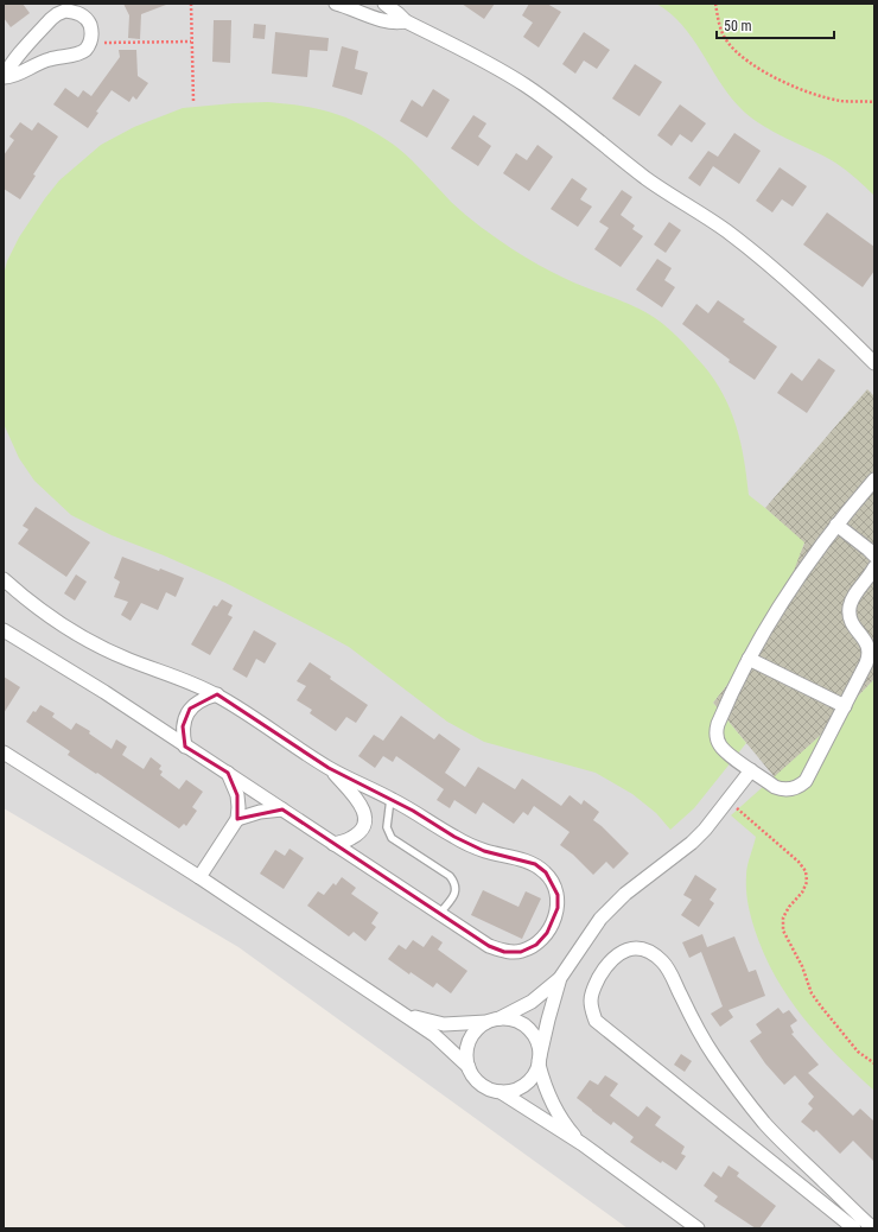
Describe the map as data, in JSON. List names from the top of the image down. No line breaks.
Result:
{"scale_bar":"50 m"}
